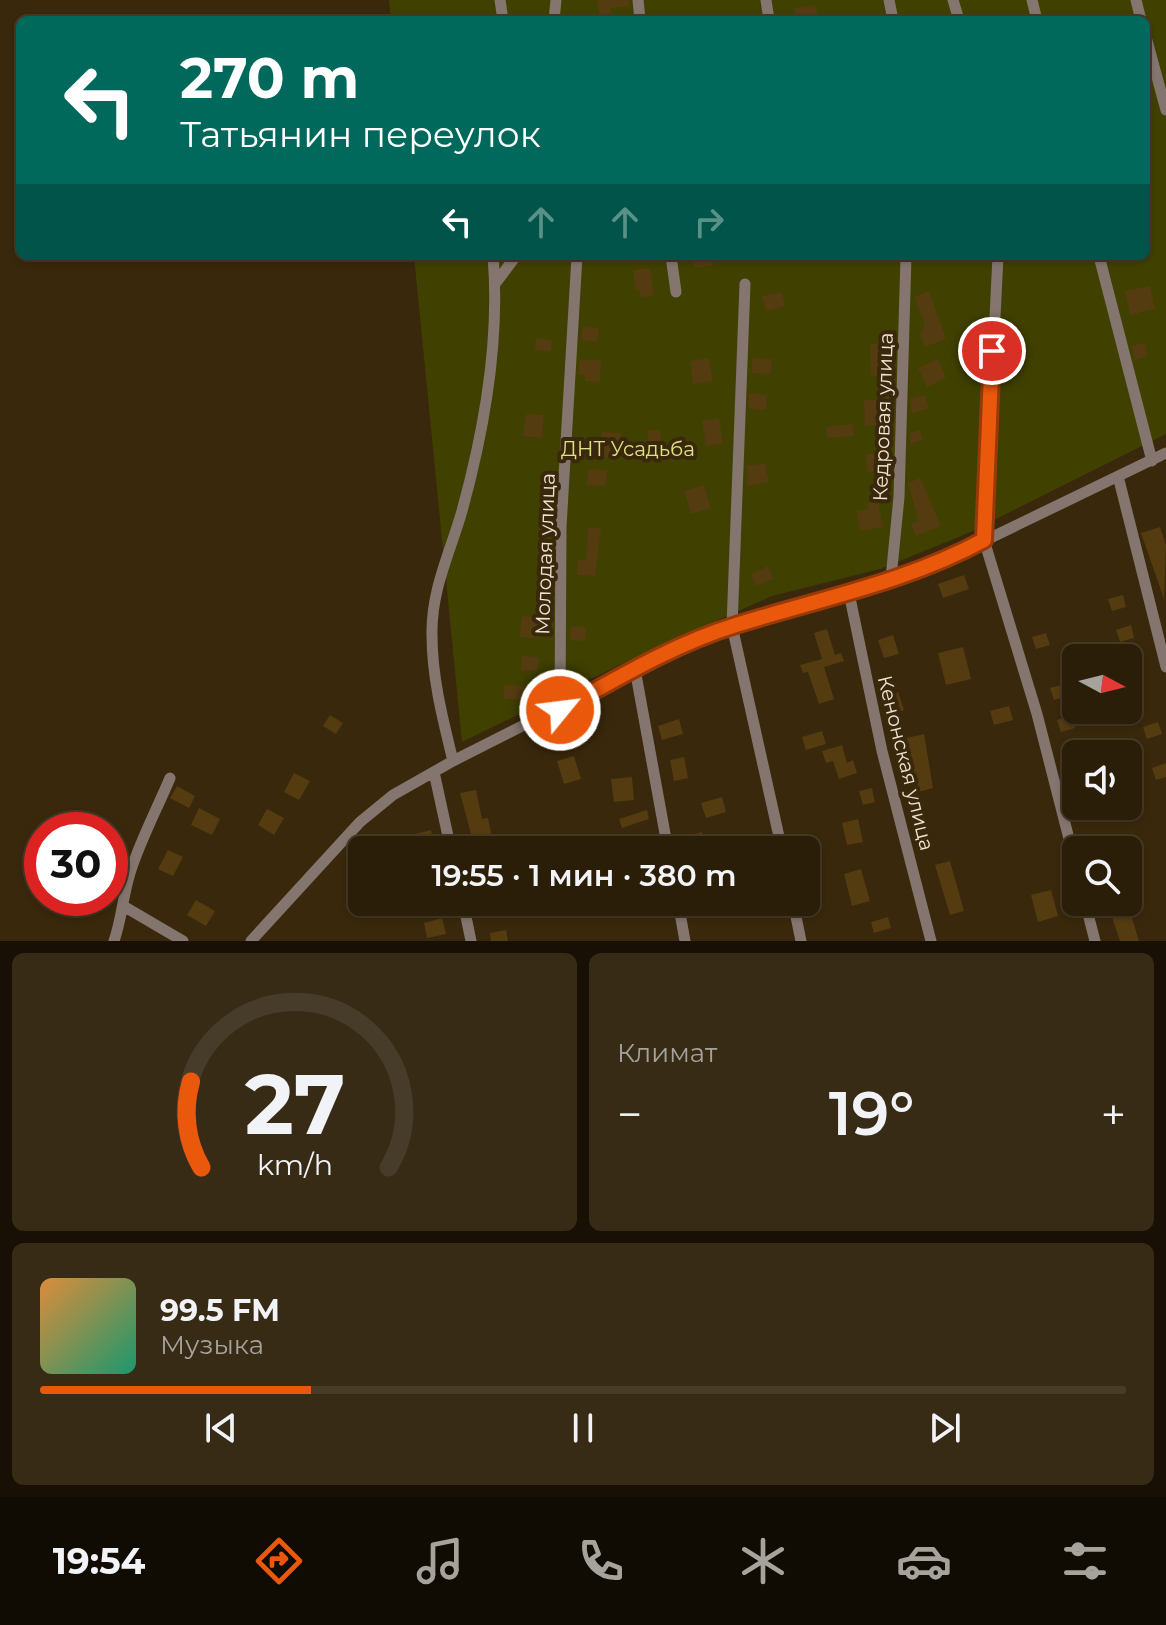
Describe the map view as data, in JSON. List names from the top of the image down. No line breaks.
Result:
{"streets":{"street":["Кедровая улица","Молодая улица","Кенонская улица"]},"parks":["ДНТ Усадьба"],"north":"right","page":{"turn":["270 m","Татьянин переулок"],"limit":"30","trip":"19:55 · 1 мин · 380 m","tile":"Климат","heat":["−","19°","+"],"song":["99.5 FM","Музыка"],"tabs":"19:54","gauge":["27","km/h"]}}
